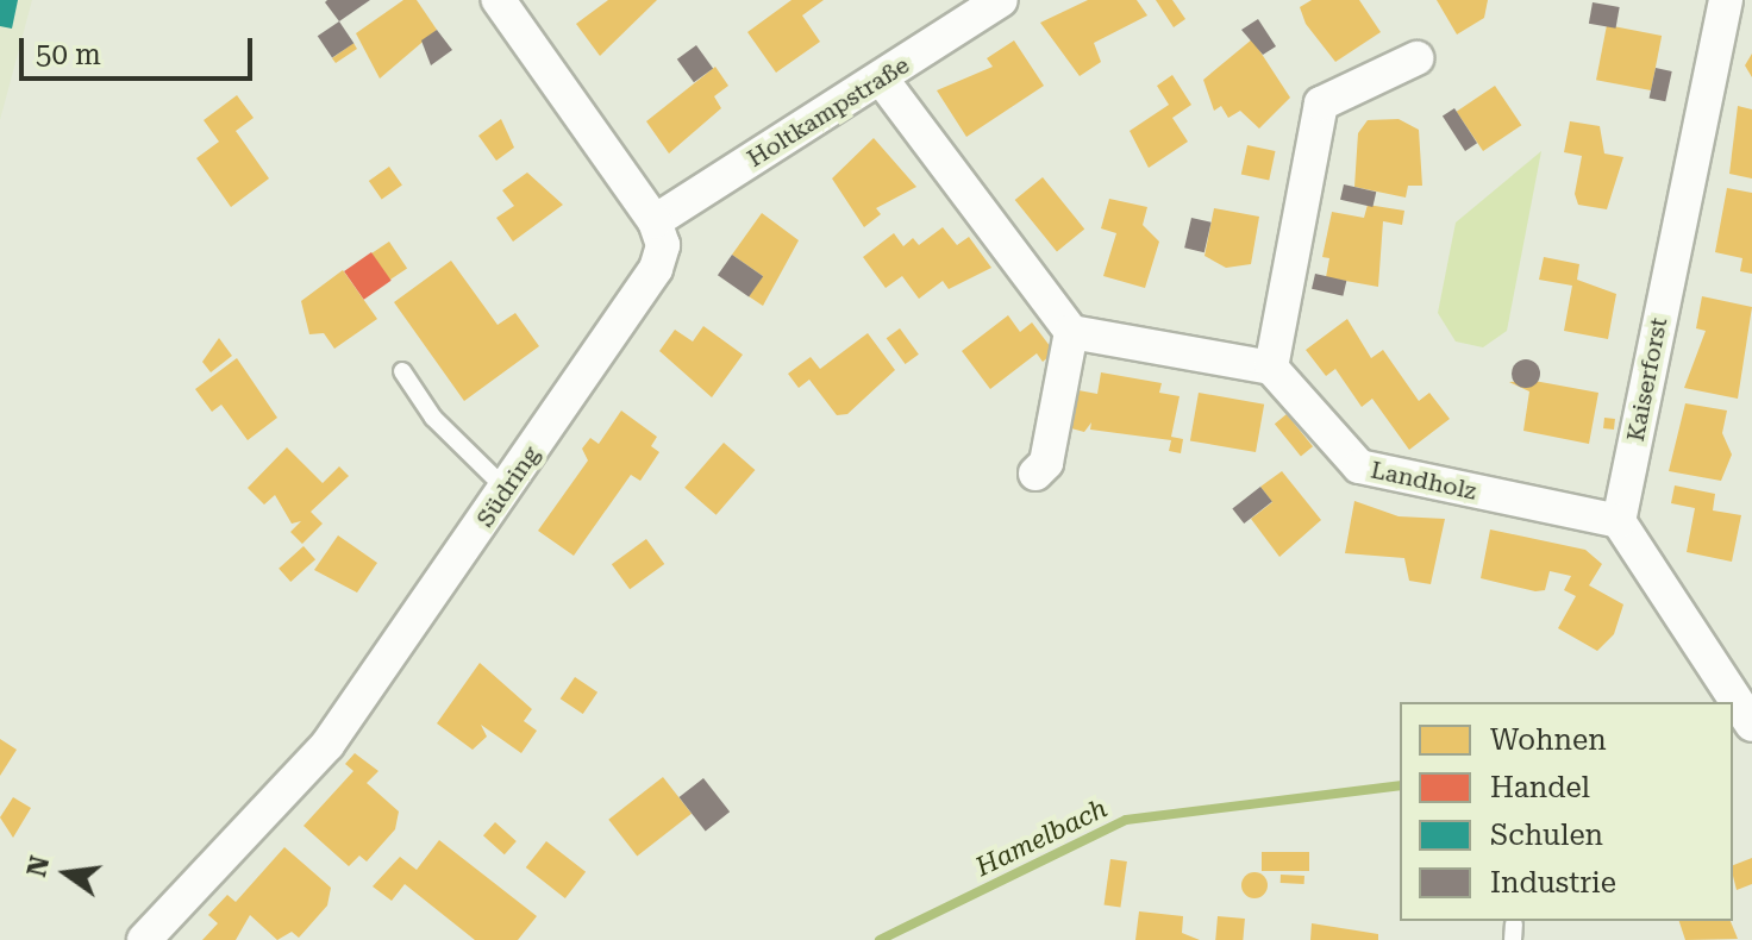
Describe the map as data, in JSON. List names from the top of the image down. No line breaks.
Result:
{"streets":{"street":["Holtkampstraße","Kaiserforst","Landholz","Südring"]},"crossings":[["Holtkampstraße","Südring"],["Kaiserforst","Landholz"]],"water":["Hamelbach"],"legend":["Wohnen","Handel","Schulen","Industrie"],"scale_bar":"50 m","north":"left"}
